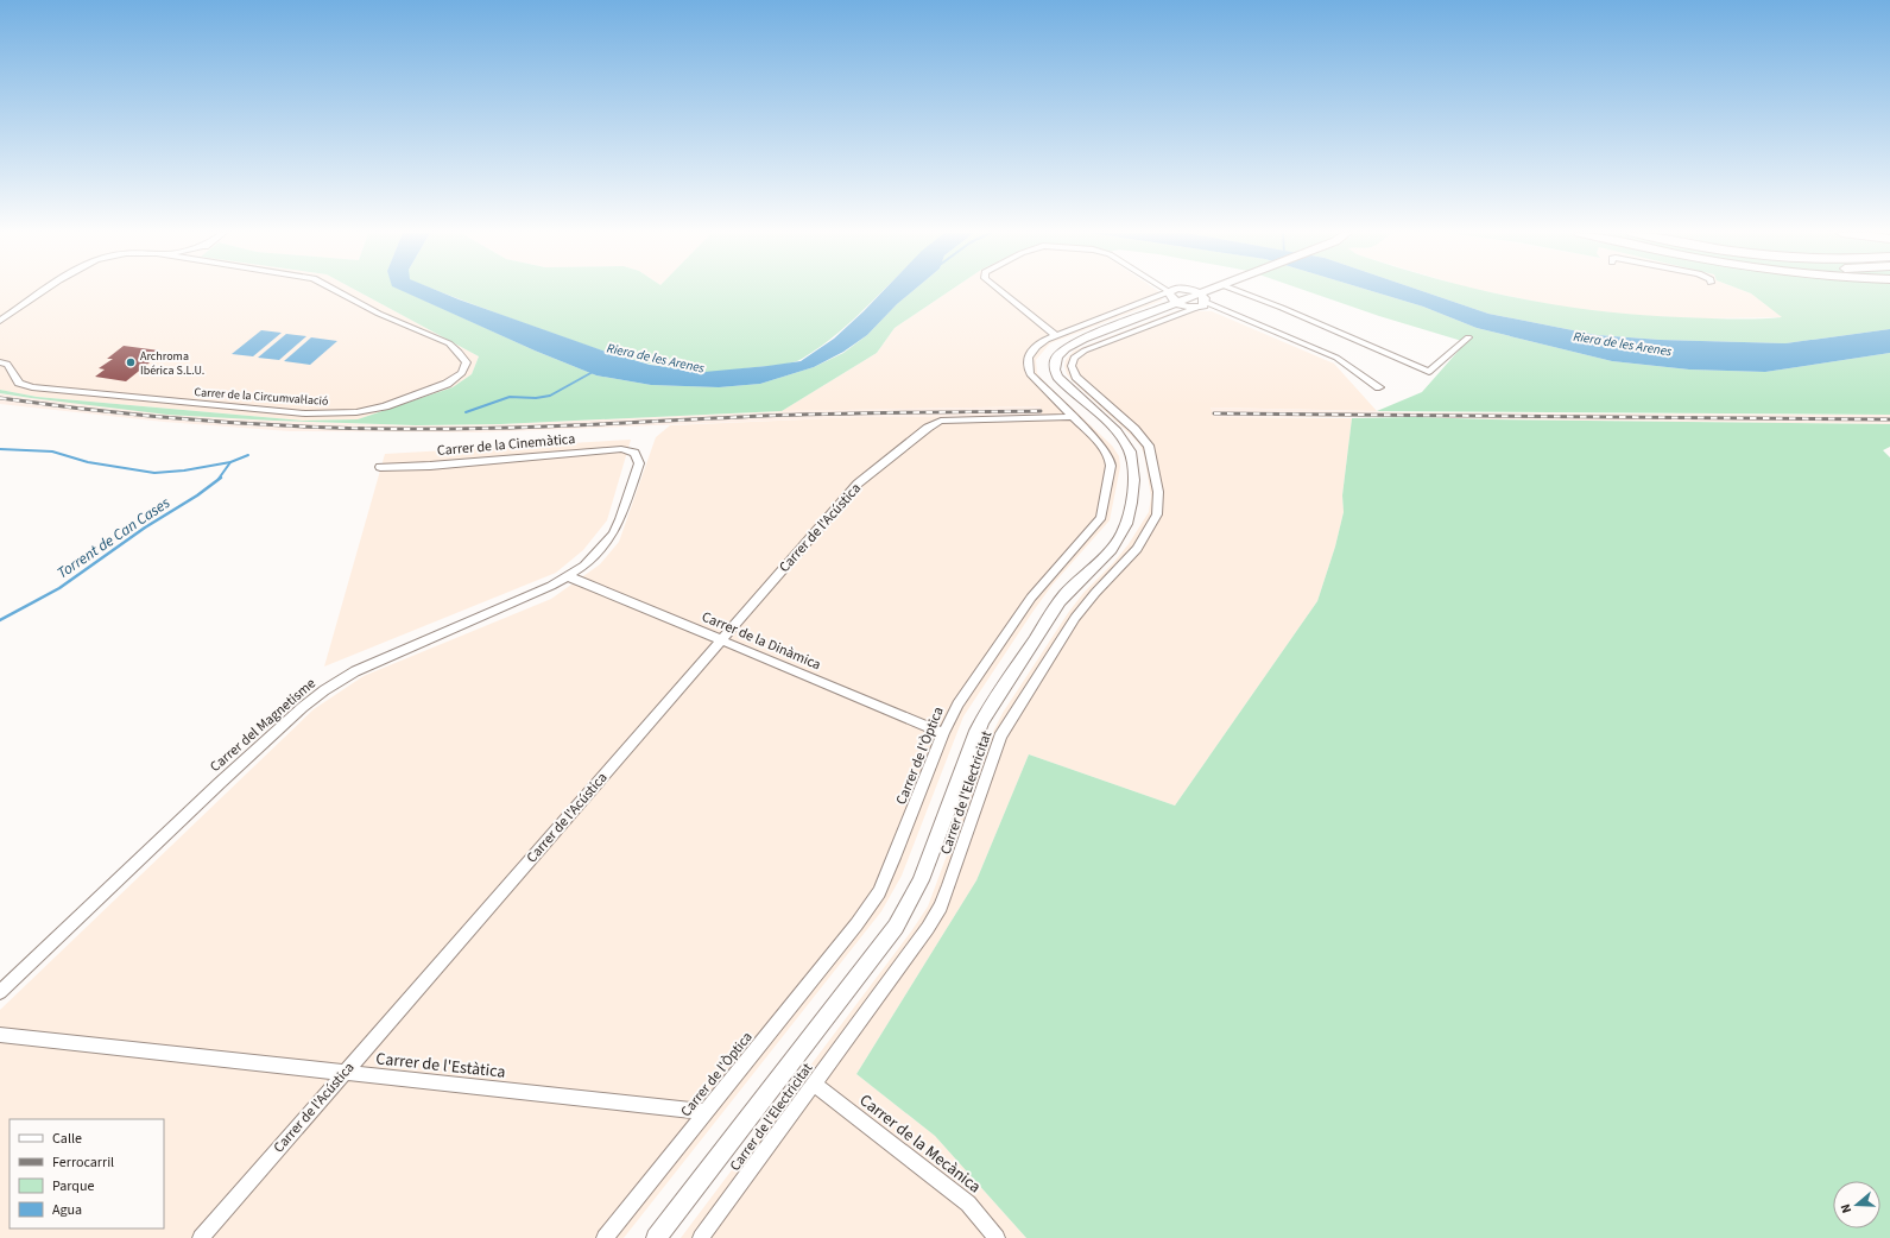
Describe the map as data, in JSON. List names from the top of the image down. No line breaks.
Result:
{"streets":{"street":["Carrer de la Circumval·lació","Carrer de la Cinemàtica","Carrer de l'Acústica","Carrer de la Dinàmica","Carrer del Magnetisme","Carrer de l'Òptica","Carrer de l'Electricitat","Carrer de l'Estàtica","Carrer de la Mecànica"]},"crossings":[["Carrer de la Cinemàtica","Carrer del Magnetisme"],["Carrer de l'Acústica","Carrer de la Dinàmica"],["Carrer de l'Acústica","Carrer de l'Òptica"],["Carrer de l'Acústica","Carrer de l'Estàtica"],["Carrer de la Dinàmica","Carrer del Magnetisme"],["Carrer de la Dinàmica","Carrer de l'Òptica"],["Carrer de l'Òptica","Carrer de l'Electricitat"],["Carrer de l'Òptica","Carrer de l'Estàtica"],["Carrer de l'Electricitat","Carrer de la Mecànica"]],"water":["Riera de les Arenes","Torrent de Can Cases"],"places":["Archroma Ibérica S.L.U."],"legend":["Calle","Ferrocarril","Parque","Agua"],"north":"left"}
